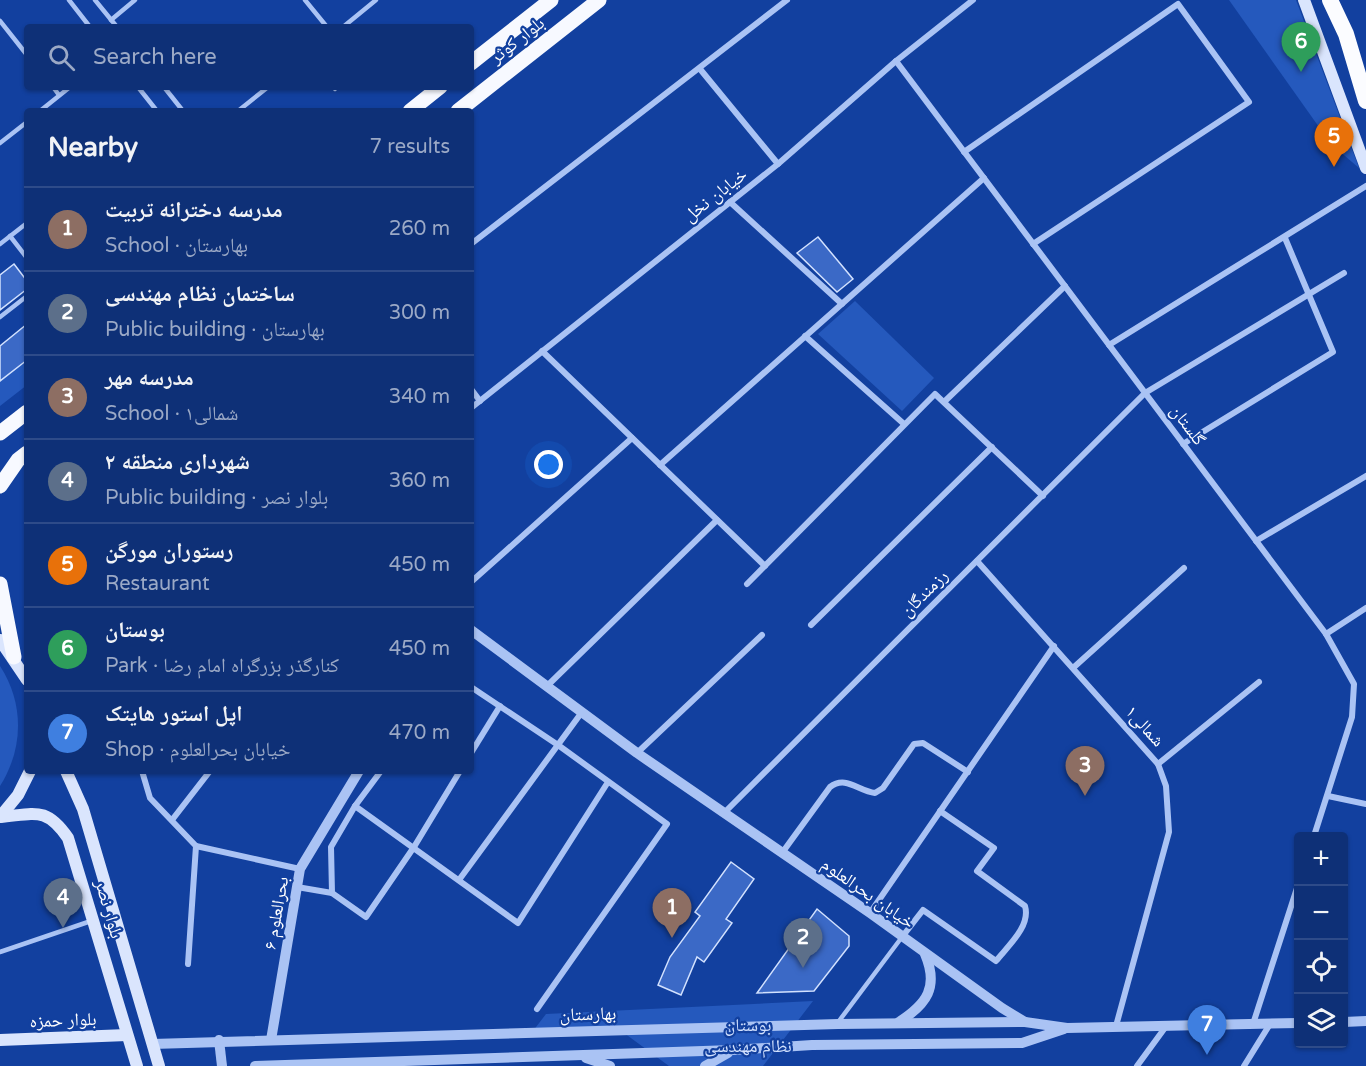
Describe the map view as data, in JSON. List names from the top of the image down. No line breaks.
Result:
{"streets":{"main road":["بلوار کوثر","بلوار نصر","بلوار حمزه"],"street":["خیابان نخل","گلستان","رزمندگان","شمالی۱","خیابان بحرالعلوم","بحرالعلوم ۶","بهارستان"]},"crossings":[["خیابان نخل","گلستان"],["گلستان","رزمندگان"],["رزمندگان","شمالی۱"],["رزمندگان","خیابان بحرالعلوم"],["شمالی۱","خیابان بحرالعلوم"],["خیابان بحرالعلوم","بهارستان"],["بلوار نصر","بهارستان"],["بلوار نصر","بلوار حمزه"],["بحرالعلوم ۶","بهارستان"]],"parks":["بوستان نظام مهندسی"],"page":{"pins":["6","5","3","4","1","2","7"],"search":"Search here","heading":["Nearby","7 results"],"list":[{"mark":"1","name":"مدرسه دخترانه تربیت","note":"School · بهارستان","value":"260 m"},{"mark":"2","name":"ساختمان نظام مهندسی","note":"Public building · بهارستان","value":"300 m"},{"mark":"3","name":"مدرسه مهر","note":"School · شمالی۱","value":"340 m"},{"mark":"4","name":"شهرداری منطقه ۲","note":"Public building · بلوار نصر","value":"360 m"},{"mark":"5","name":"رستوران مورگن","note":"Restaurant","value":"450 m"},{"mark":"6","name":"بوستان","note":"Park · کنارگذر بزرگراه امام رضا","value":"450 m"},{"mark":"7","name":"اپل استور هایتک","note":"Shop · خیابان بحرالعلوم","value":"470 m"}],"map_buttons":["+","−"]}}
